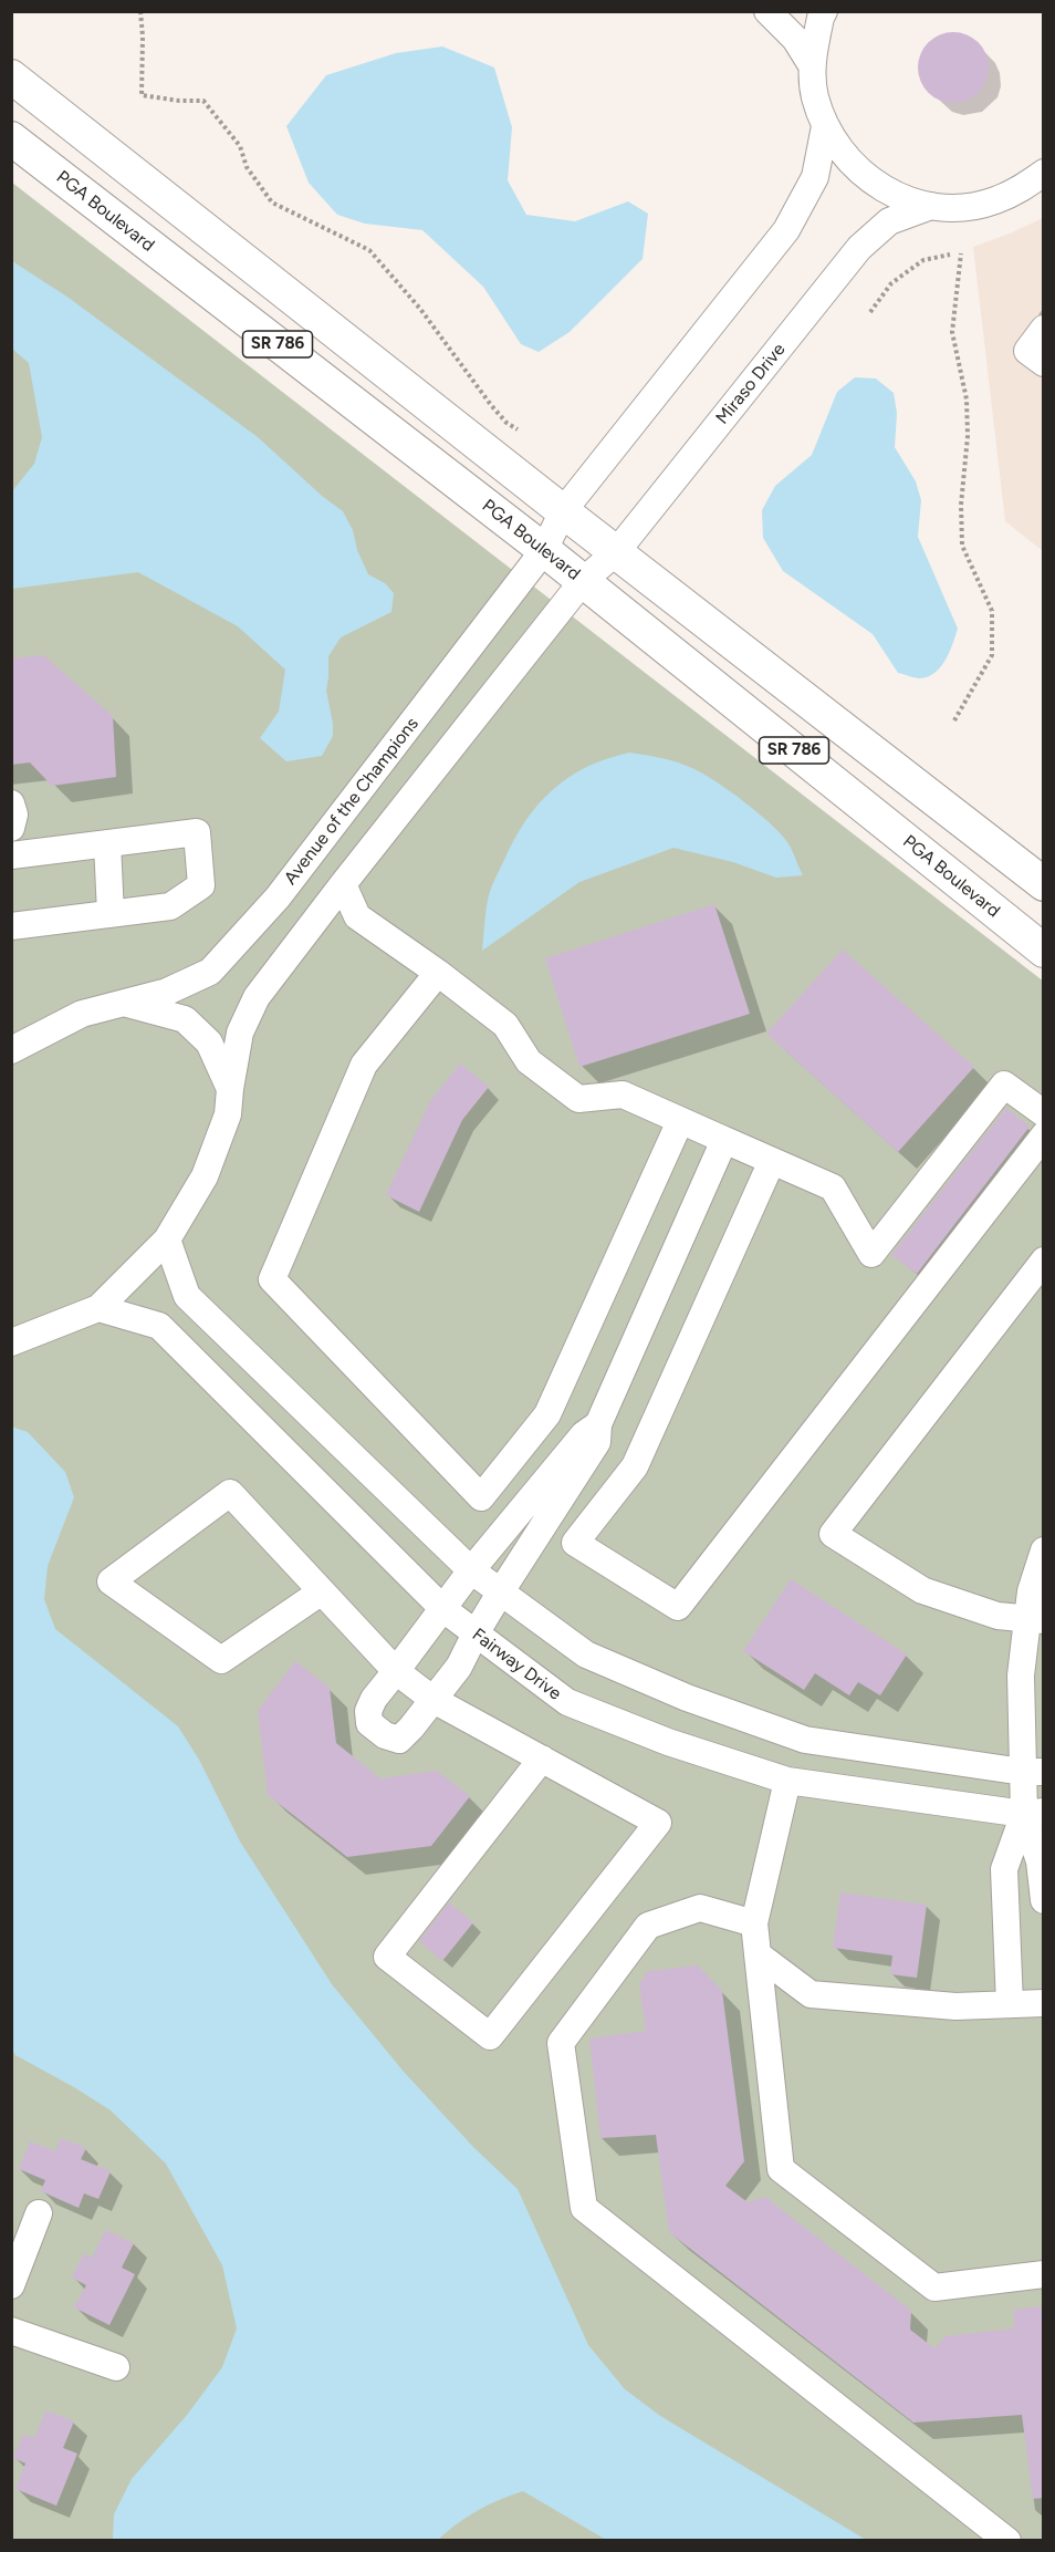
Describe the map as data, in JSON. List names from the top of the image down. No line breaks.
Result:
{"streets":{"main road":["PGA Boulevard","SR 786"],"street":["Miraso Drive","Avenue of the Champions","Fairway Drive"]},"crossings":[["PGA Boulevard","Miraso Drive"],["PGA Boulevard","Avenue of the Champions"],["SR 786","Miraso Drive"]]}
